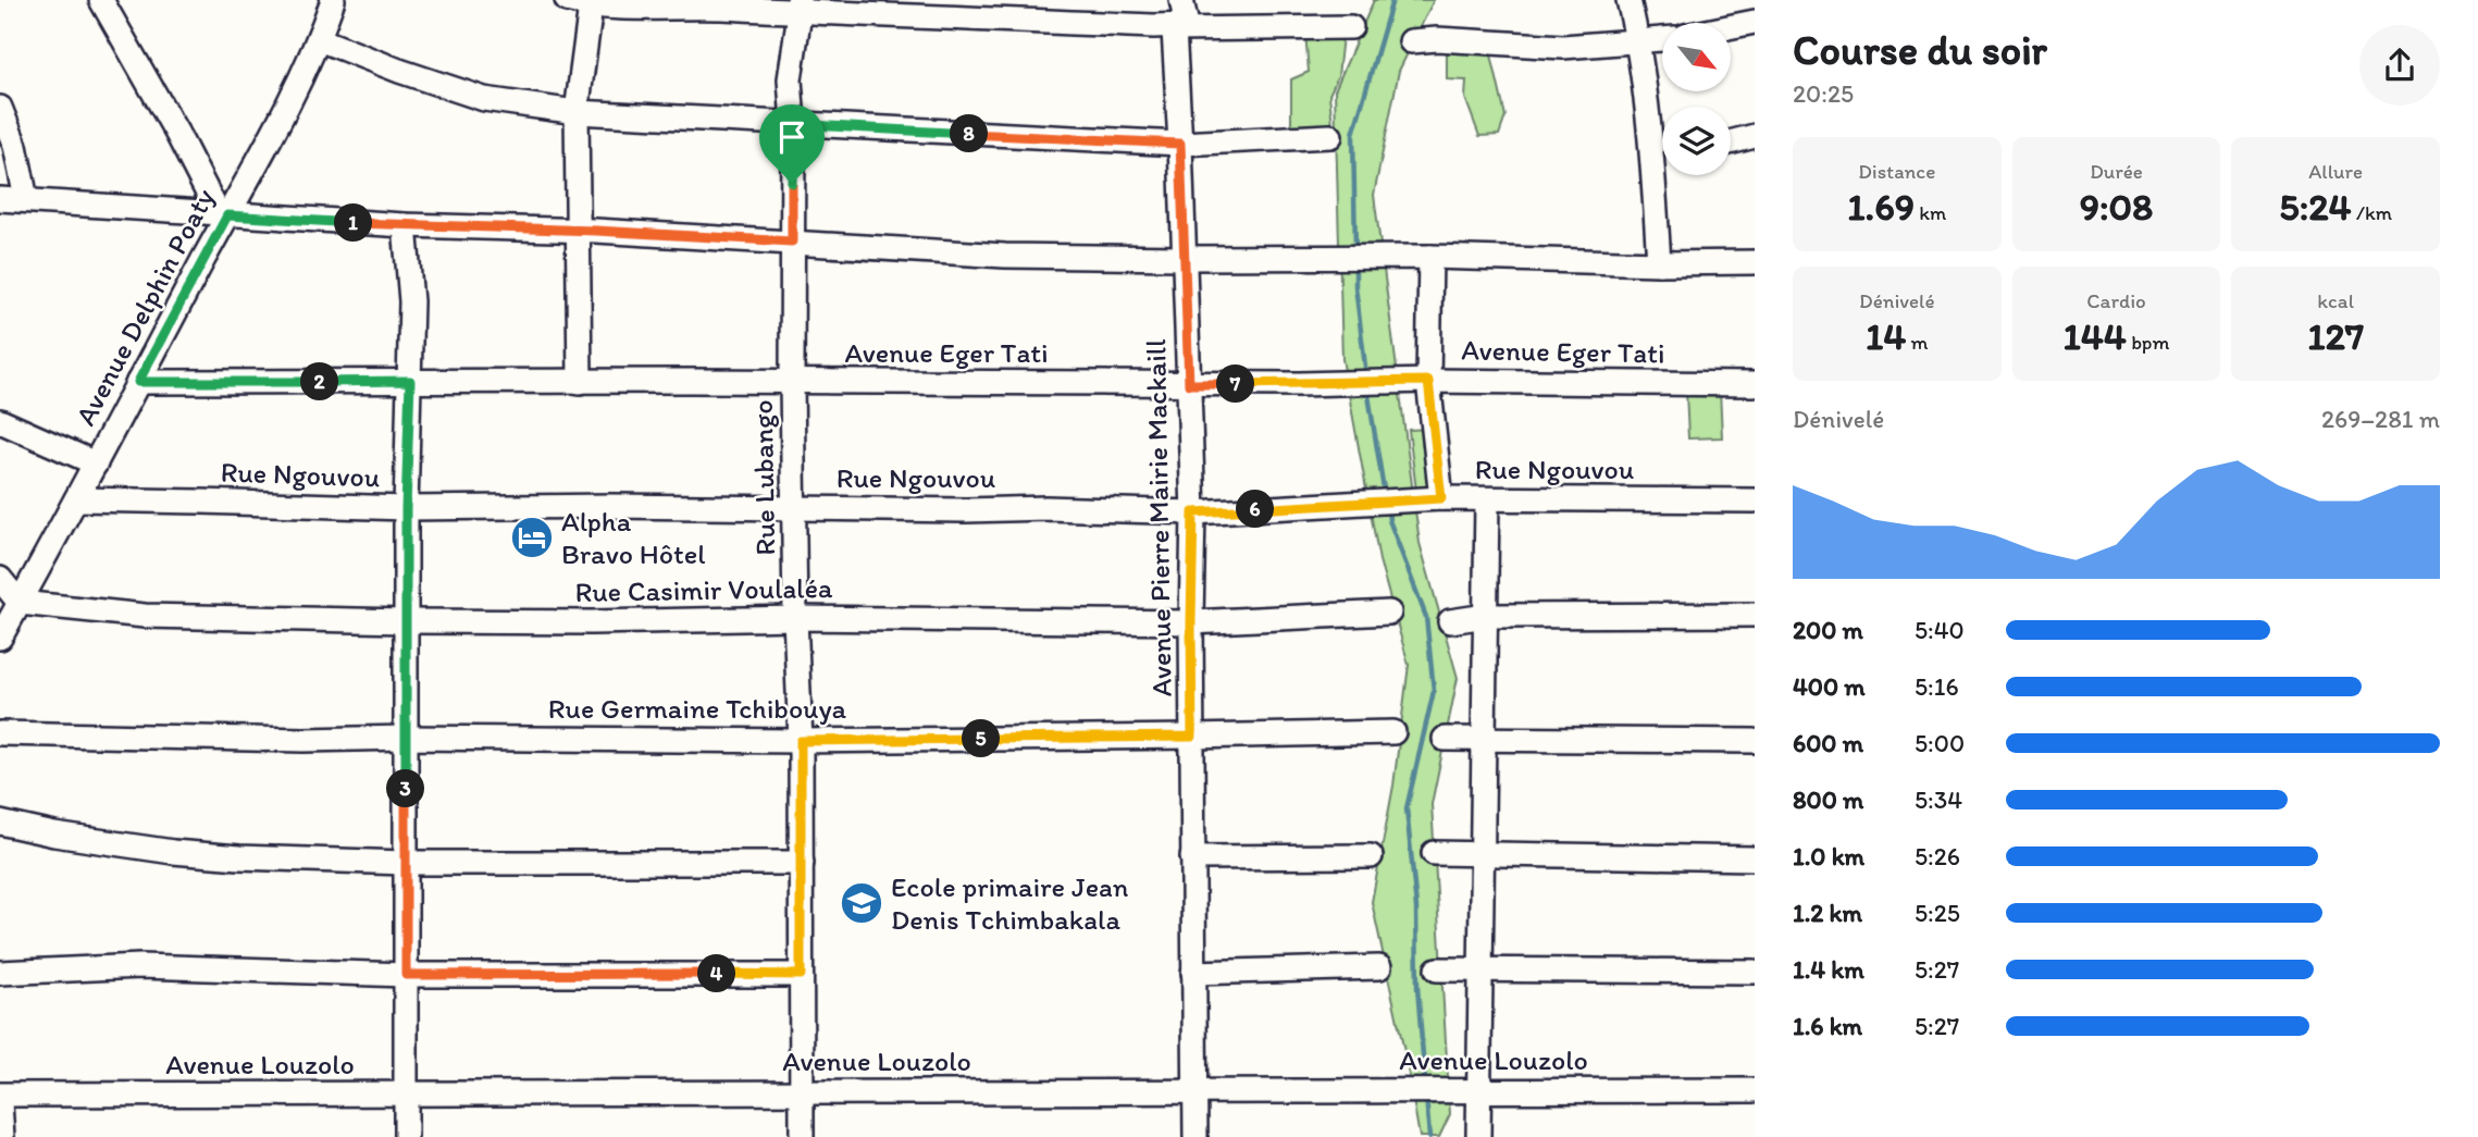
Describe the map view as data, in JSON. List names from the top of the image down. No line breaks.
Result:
{"streets":{"street":["Avenue Delphin Poaty","Avenue Eger Tati","Rue Ngouvou","Rue Lubango","Avenue Pierre Mairie Mackaill","Rue Casimir Voulaléa","Rue Germaine Tchibouya","Avenue Louzolo"]},"crossings":[["Avenue Delphin Poaty","Avenue Eger Tati"],["Avenue Delphin Poaty","Rue Ngouvou"],["Avenue Delphin Poaty","Rue Casimir Voulaléa"],["Avenue Eger Tati","Rue Lubango"],["Avenue Eger Tati","Avenue Pierre Mairie Mackaill"],["Rue Ngouvou","Rue Lubango"],["Rue Ngouvou","Avenue Pierre Mairie Mackaill"],["Rue Lubango","Rue Casimir Voulaléa"],["Rue Lubango","Rue Germaine Tchibouya"],["Rue Lubango","Avenue Louzolo"],["Avenue Pierre Mairie Mackaill","Rue Casimir Voulaléa"],["Avenue Pierre Mairie Mackaill","Rue Germaine Tchibouya"],["Avenue Pierre Mairie Mackaill","Avenue Louzolo"]],"places":{"hotel":["Alpha Bravo Hôtel"],"school or university":["Ecole primaire Jean Denis Tchimbakala"]},"north":"bottom right","page":{"heading":["Course du soir","20:25"],"pins":["8","1","2","7","6","5","3","4"],"stats":[["Distance","1.69 km"],["Durée","9:08"],["Allure","5:24 /km"],["Dénivelé","14 m"],["Cardio","144 bpm"],["kcal","127"]],"chart":["Dénivelé","269–281 m"],"list":[{"name":"200 m","note":"5:40"},{"name":"400 m","note":"5:16"},{"name":"600 m","note":"5:00"},{"name":"800 m","note":"5:34"},{"name":"1.0 km","note":"5:26"},{"name":"1.2 km","note":"5:25"},{"name":"1.4 km","note":"5:27"},{"name":"1.6 km","note":"5:27"}]}}
